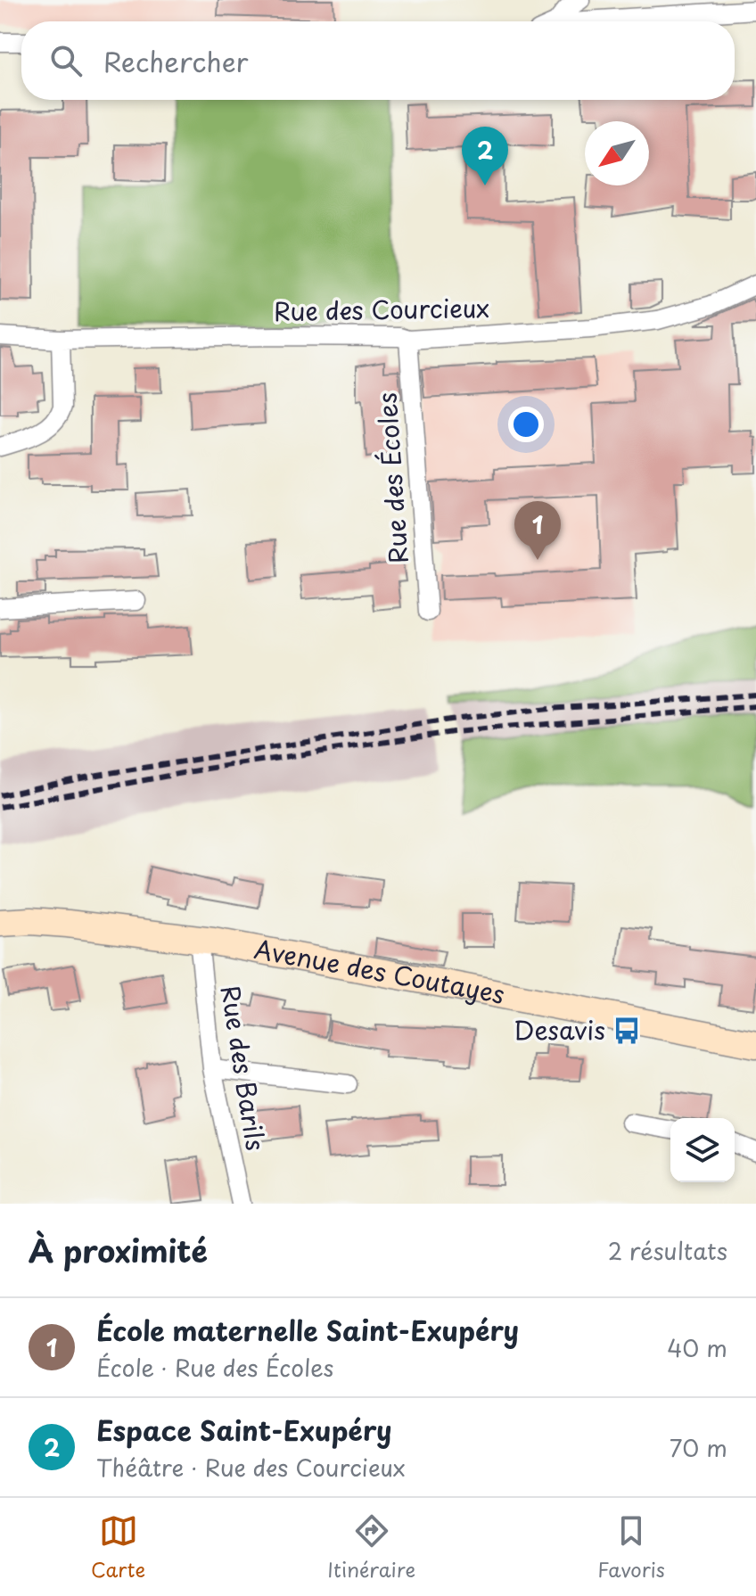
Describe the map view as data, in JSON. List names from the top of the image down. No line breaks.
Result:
{"streets":{"street":["Rue des Courcieux","Rue des Écoles","Avenue des Coutayes","Rue des Barils"]},"crossings":[["Rue des Courcieux","Rue des Écoles"],["Avenue des Coutayes","Rue des Barils"]],"places":{"bus stop":["Desavis"]},"north":"bottom left","page":{"search":"Rechercher","pins":["2","1"],"heading":["À proximité","2 résultats"],"list":[{"mark":"1","name":"École maternelle Saint-Exupéry","note":"École · Rue des Écoles","value":"40 m"},{"mark":"2","name":"Espace Saint-Exupéry","note":"Théâtre · Rue des Courcieux","value":"70 m"}],"nav":["Carte","Itinéraire","Favoris"]}}
